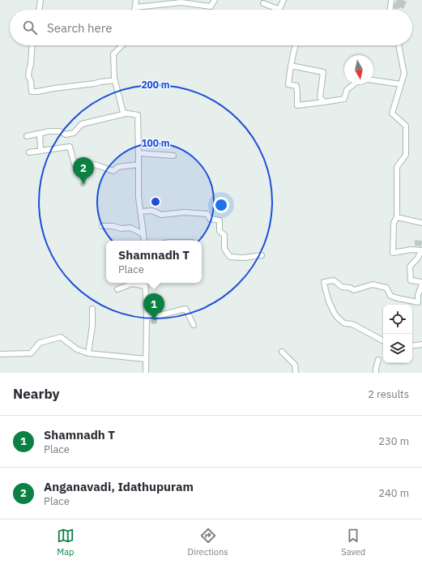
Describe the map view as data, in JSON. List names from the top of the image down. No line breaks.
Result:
{"north":"bottom","page":{"search":"Search here","pins":["2","1"],"popup":["Shamnadh T","Place"],"heading":["Nearby","2 results"],"list":[{"mark":"1","name":"Shamnadh T","note":"Place","value":"230 m"},{"mark":"2","name":"Anganavadi, Idathupuram","note":"Place","value":"240 m"}],"nav":["Map","Directions","Saved"]},"rings":["200 m","100 m"]}
